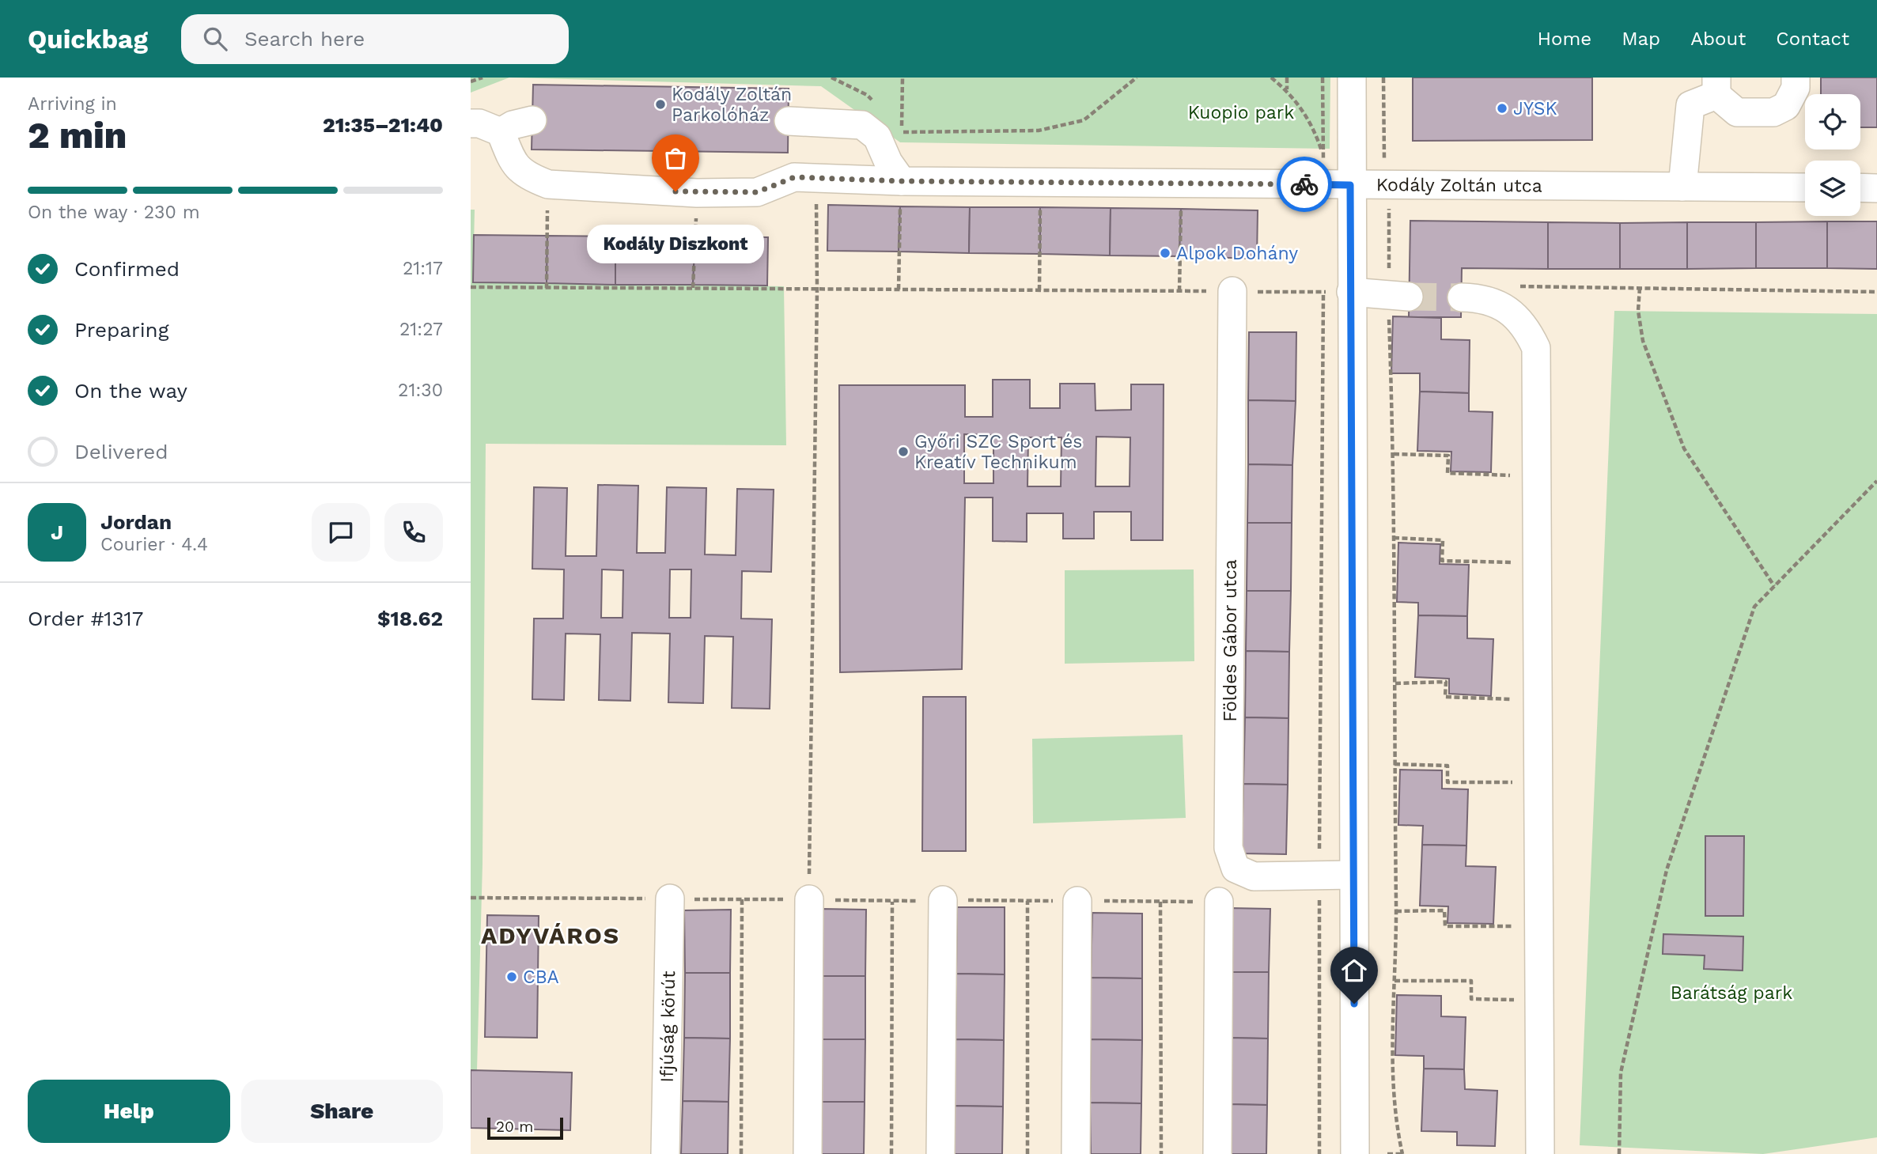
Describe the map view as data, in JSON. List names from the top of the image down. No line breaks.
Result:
{"streets":{"street":["Kodály Zoltán utca","Földes Gábor utca","Ifjúság körút"]},"districts":["ADYVÁROS"],"parks":["Kuopio park","Barátság park"],"places":["Kodály Zoltán Parkolóház","JYSK","Kodály Diszkont","Alpok Dohány","Győri SZC Sport és Kreatív Technikum","CBA"],"scale_bar":"20 m","page":{"header":"Quickbag","search":"Search here","nav":["Home","Map","About","Contact"],"heading":["2 min","Arriving in","21:35–21:40"],"panel":["Jordan","Courier · 4.4","Order #1317","$18.62"],"bar":"On the way · 230 m","bubble":"Kodály Diszkont","list":[["Confirmed","21:17"],["Preparing","21:27"],["On the way","21:30"],"Delivered"],"round":"J","buttons":["Help","Share"],"scale":"20 m"}}
